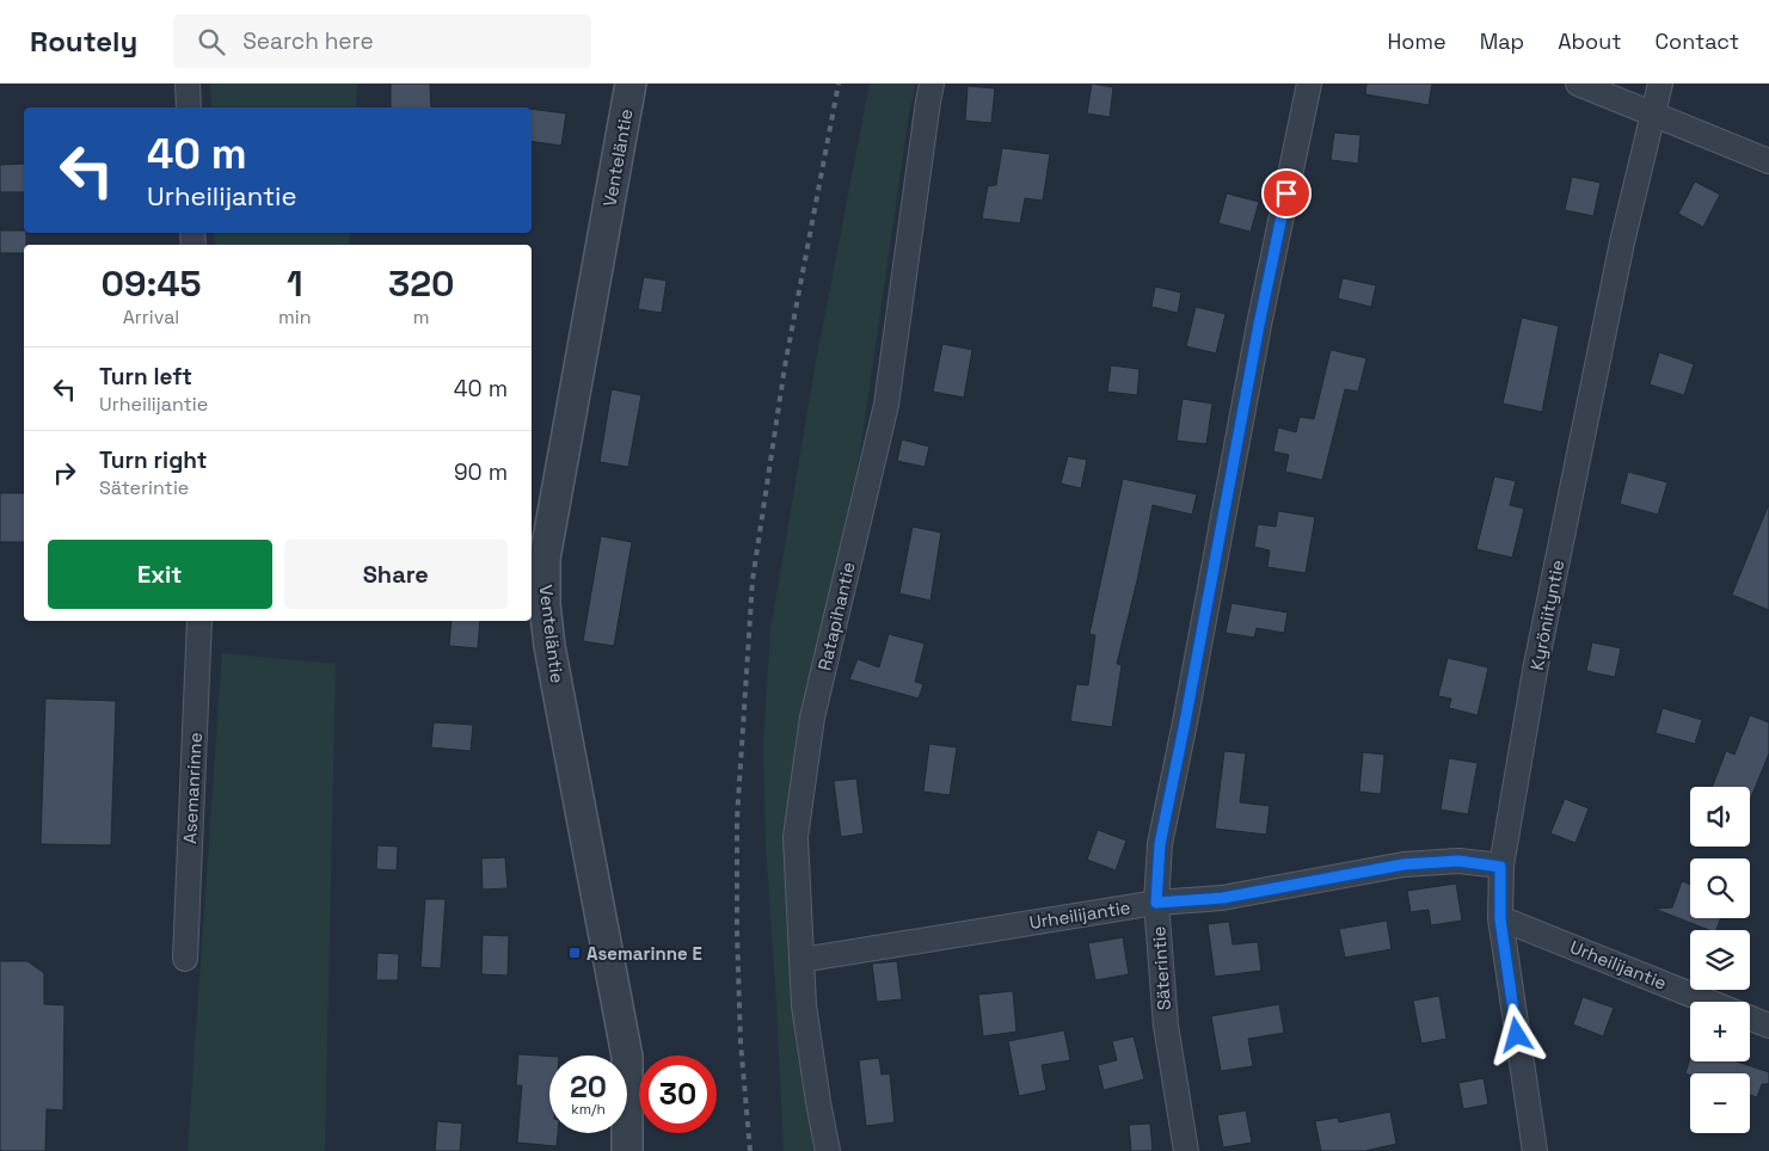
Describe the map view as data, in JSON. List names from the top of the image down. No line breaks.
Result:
{"streets":{"street":["Venteläntie","Kyröniityntie","Ratapihantie","Asemanrinne","Urheilijantie","Säterintie"]},"crossings":[["Kyröniityntie","Urheilijantie"],["Ratapihantie","Urheilijantie"],["Urheilijantie","Säterintie"]],"places":{"transit":["Asemarinne E"]},"page":{"header":"Routely","search":"Search here","nav":["Home","Map","About","Contact"],"turn":["40 m","Urheilijantie"],"eta":["09:45","Arrival","1","min","320","m"],"list":[{"name":"Turn left","note":"Urheilijantie","value":"40 m"},{"name":"Turn right","note":"Säterintie","value":"90 m"}],"buttons":["Exit","Share"],"map_buttons":["+","−"],"speed":"20 km/h","limit":"30"}}
